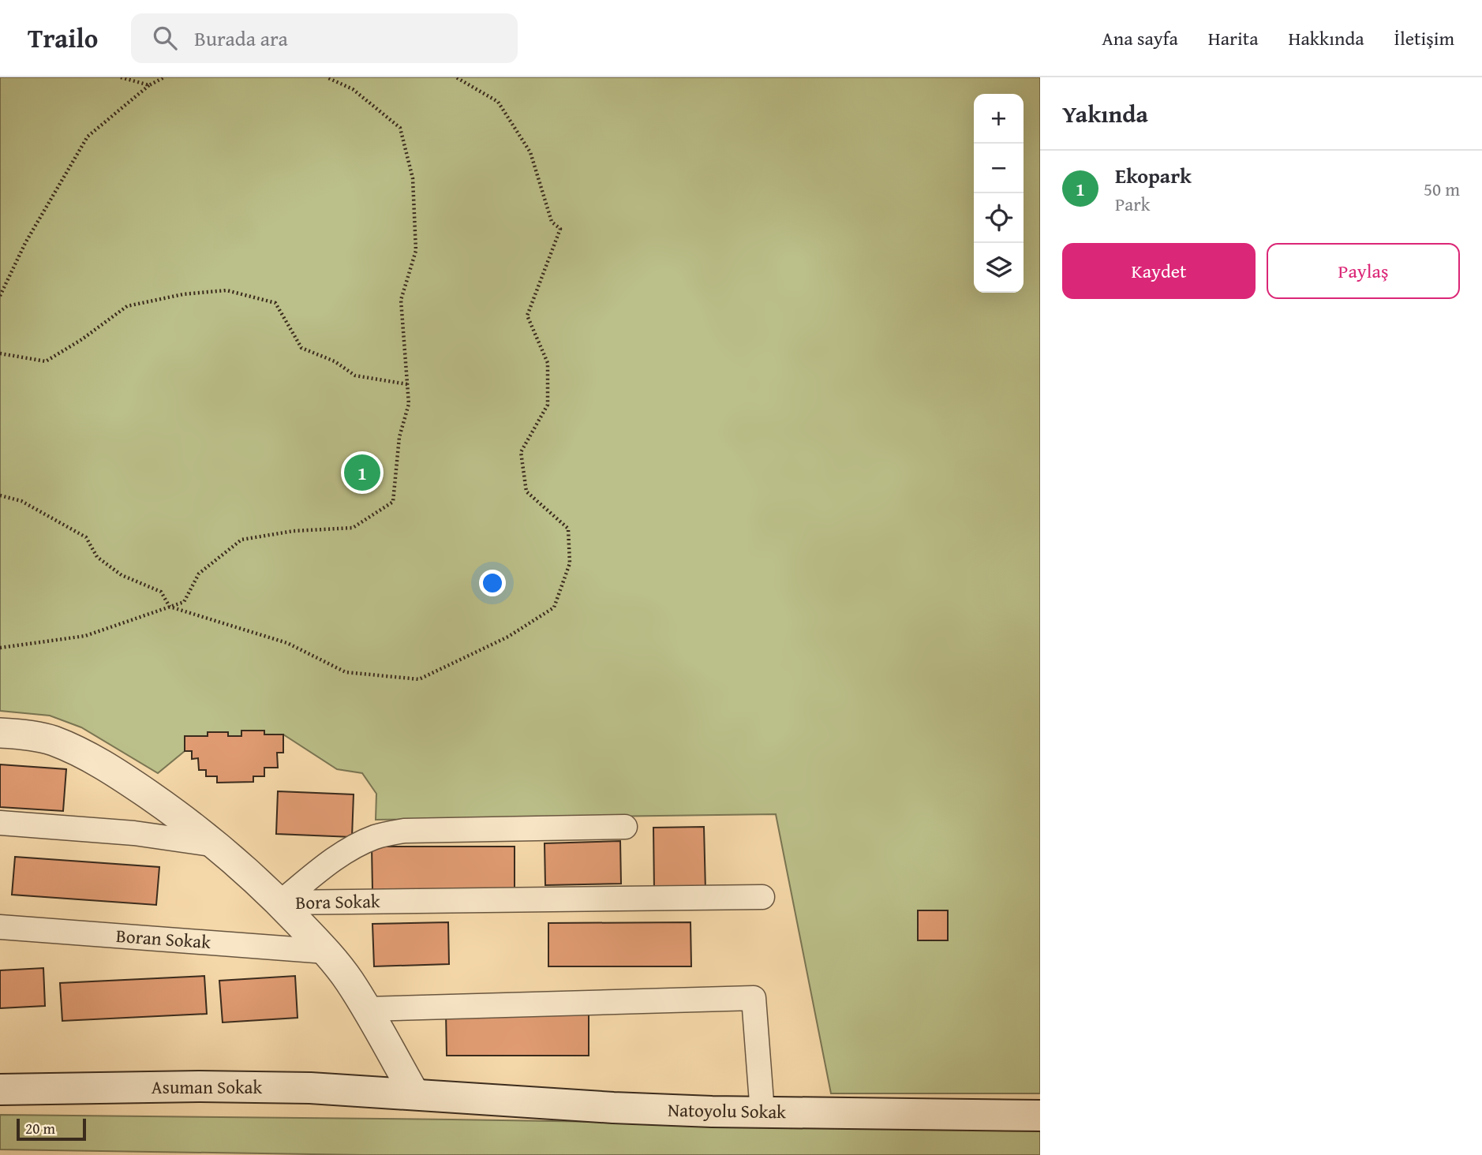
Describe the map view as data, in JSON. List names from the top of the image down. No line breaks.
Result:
{"streets":{"main road":["Asuman Sokak","Natoyolu Sokak"],"street":["Bora Sokak","Boran Sokak"]},"crossings":[["Asuman Sokak","Natoyolu Sokak"]],"scale_bar":"20 m","page":{"header":"Trailo","search":"Burada ara","nav":["Ana sayfa","Harita","Hakkında","İletişim"],"heading":"Yakında","map_buttons":["+","−"],"list":[{"mark":"1","name":"Ekopark","note":"Park","value":"50 m"}],"buttons":["Kaydet","Paylaş"],"pins":"1","scale":"20 m"}}
